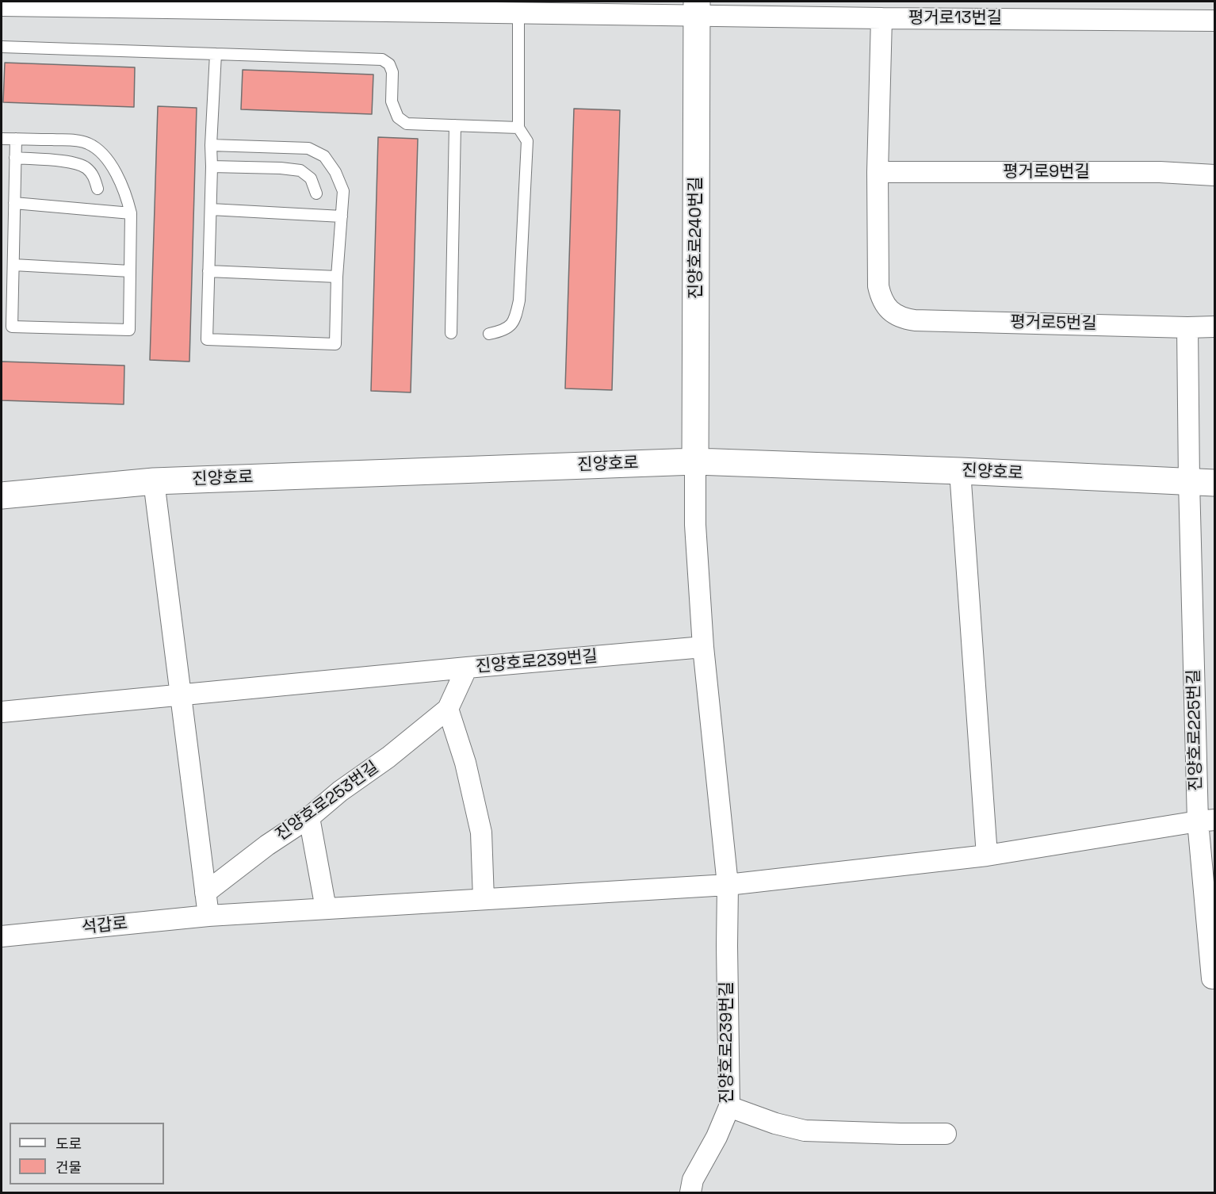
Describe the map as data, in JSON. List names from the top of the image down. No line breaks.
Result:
{"streets":{"street":["평거로13번길","평거로9번길","진양호로240번길","평거로5번길","진양호로","진양호로239번길","진양호로225번길","진양호로253번길","석갑로"]},"crossings":[["평거로13번길","진양호로240번길"],["평거로9번길","평거로5번길"],["진양호로240번길","진양호로"],["진양호로240번길","진양호로239번길"],["평거로5번길","진양호로225번길"],["진양호로","진양호로239번길"],["진양호로","진양호로225번길"],["진양호로239번길","진양호로253번길"]],"legend":["도로","건물"]}
